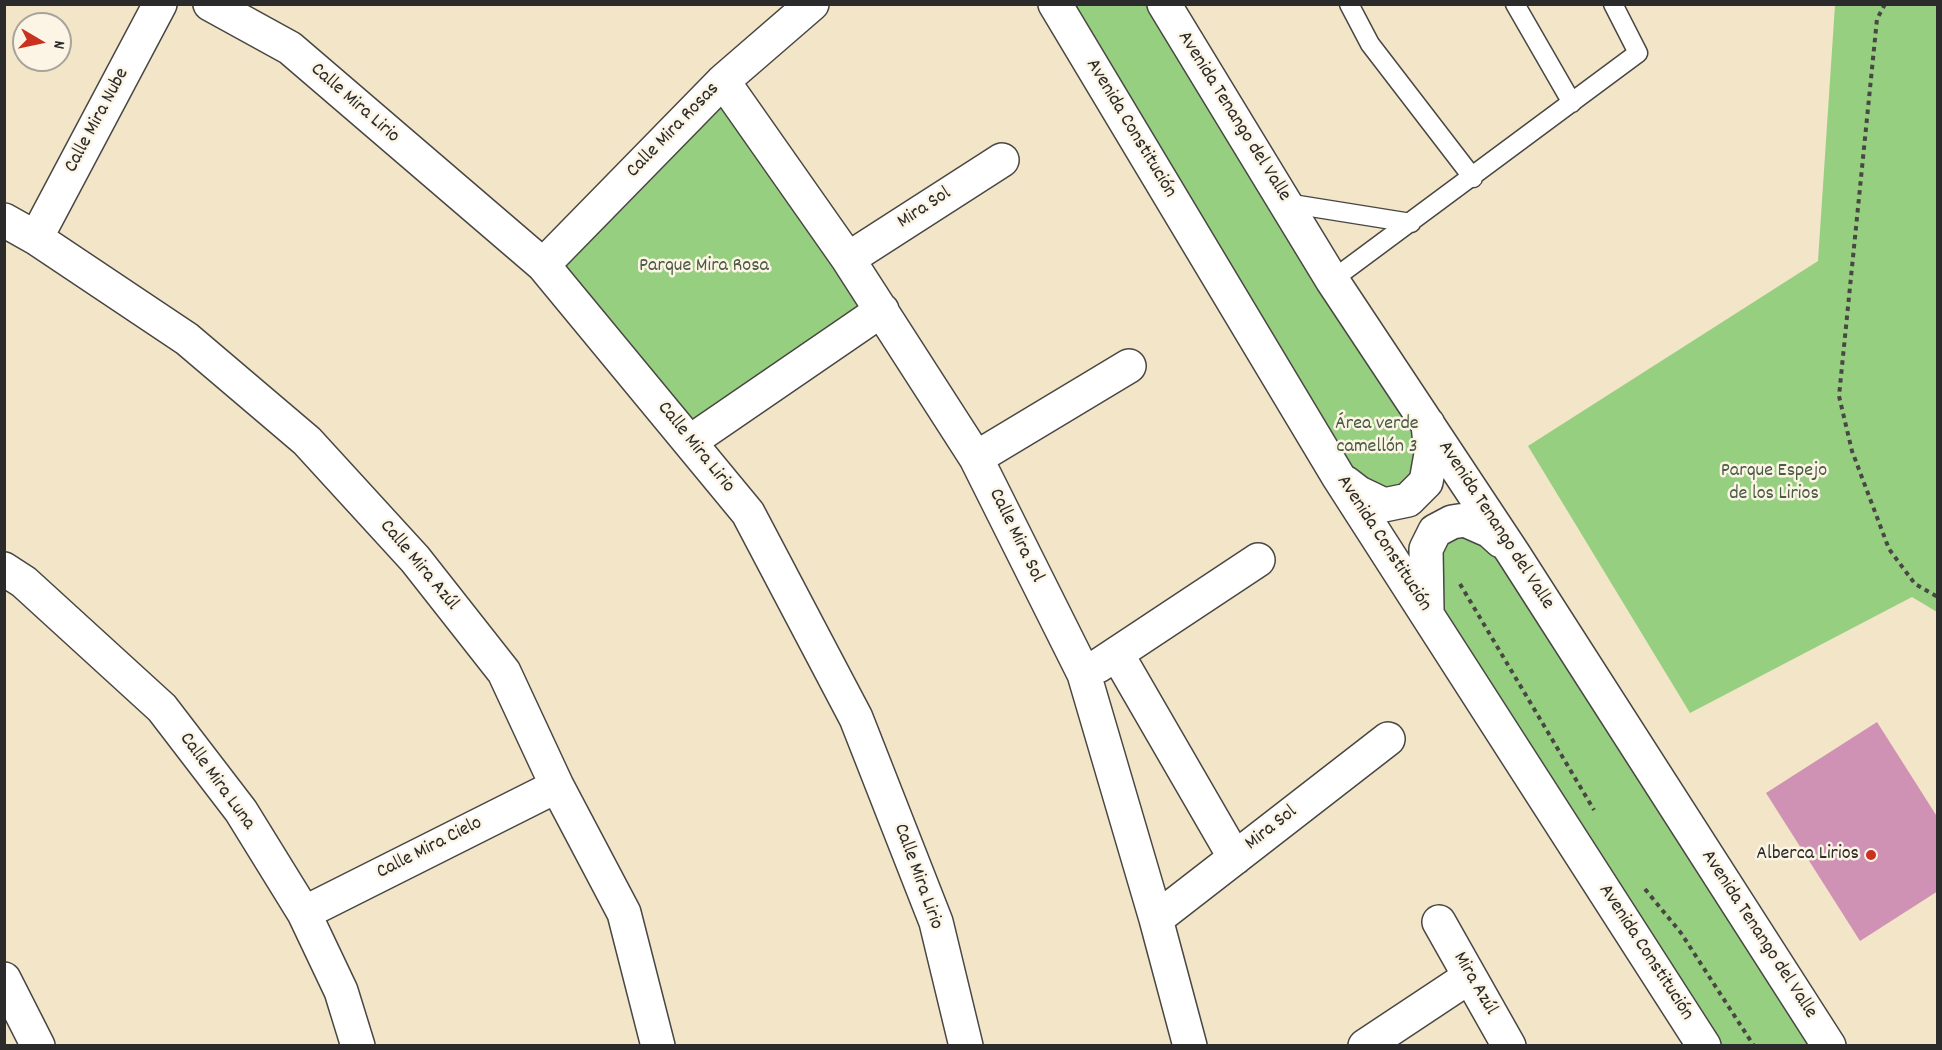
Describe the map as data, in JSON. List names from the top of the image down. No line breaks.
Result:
{"streets":{"street":["Calle Mira Lirio","Avenida Tenango del Valle","Calle Mira Nube","Avenida Constitución","Calle Mira Rosas","Mira Sol","Calle Mira Sol","Calle Mira Azúl","Calle Mira Luna","Calle Mira Cielo","Mira Azúl"]},"crossings":[["Calle Mira Lirio","Calle Mira Rosas"],["Calle Mira Nube","Calle Mira Azúl"],["Calle Mira Rosas","Calle Mira Sol"],["Mira Sol","Calle Mira Sol"],["Calle Mira Azúl","Calle Mira Cielo"],["Calle Mira Luna","Calle Mira Cielo"]],"parks":["Parque Mira Rosa","Área verde camellón 3","Parque Espejo de los Lirios"],"places":["Alberca Lirios"],"north":"right"}
